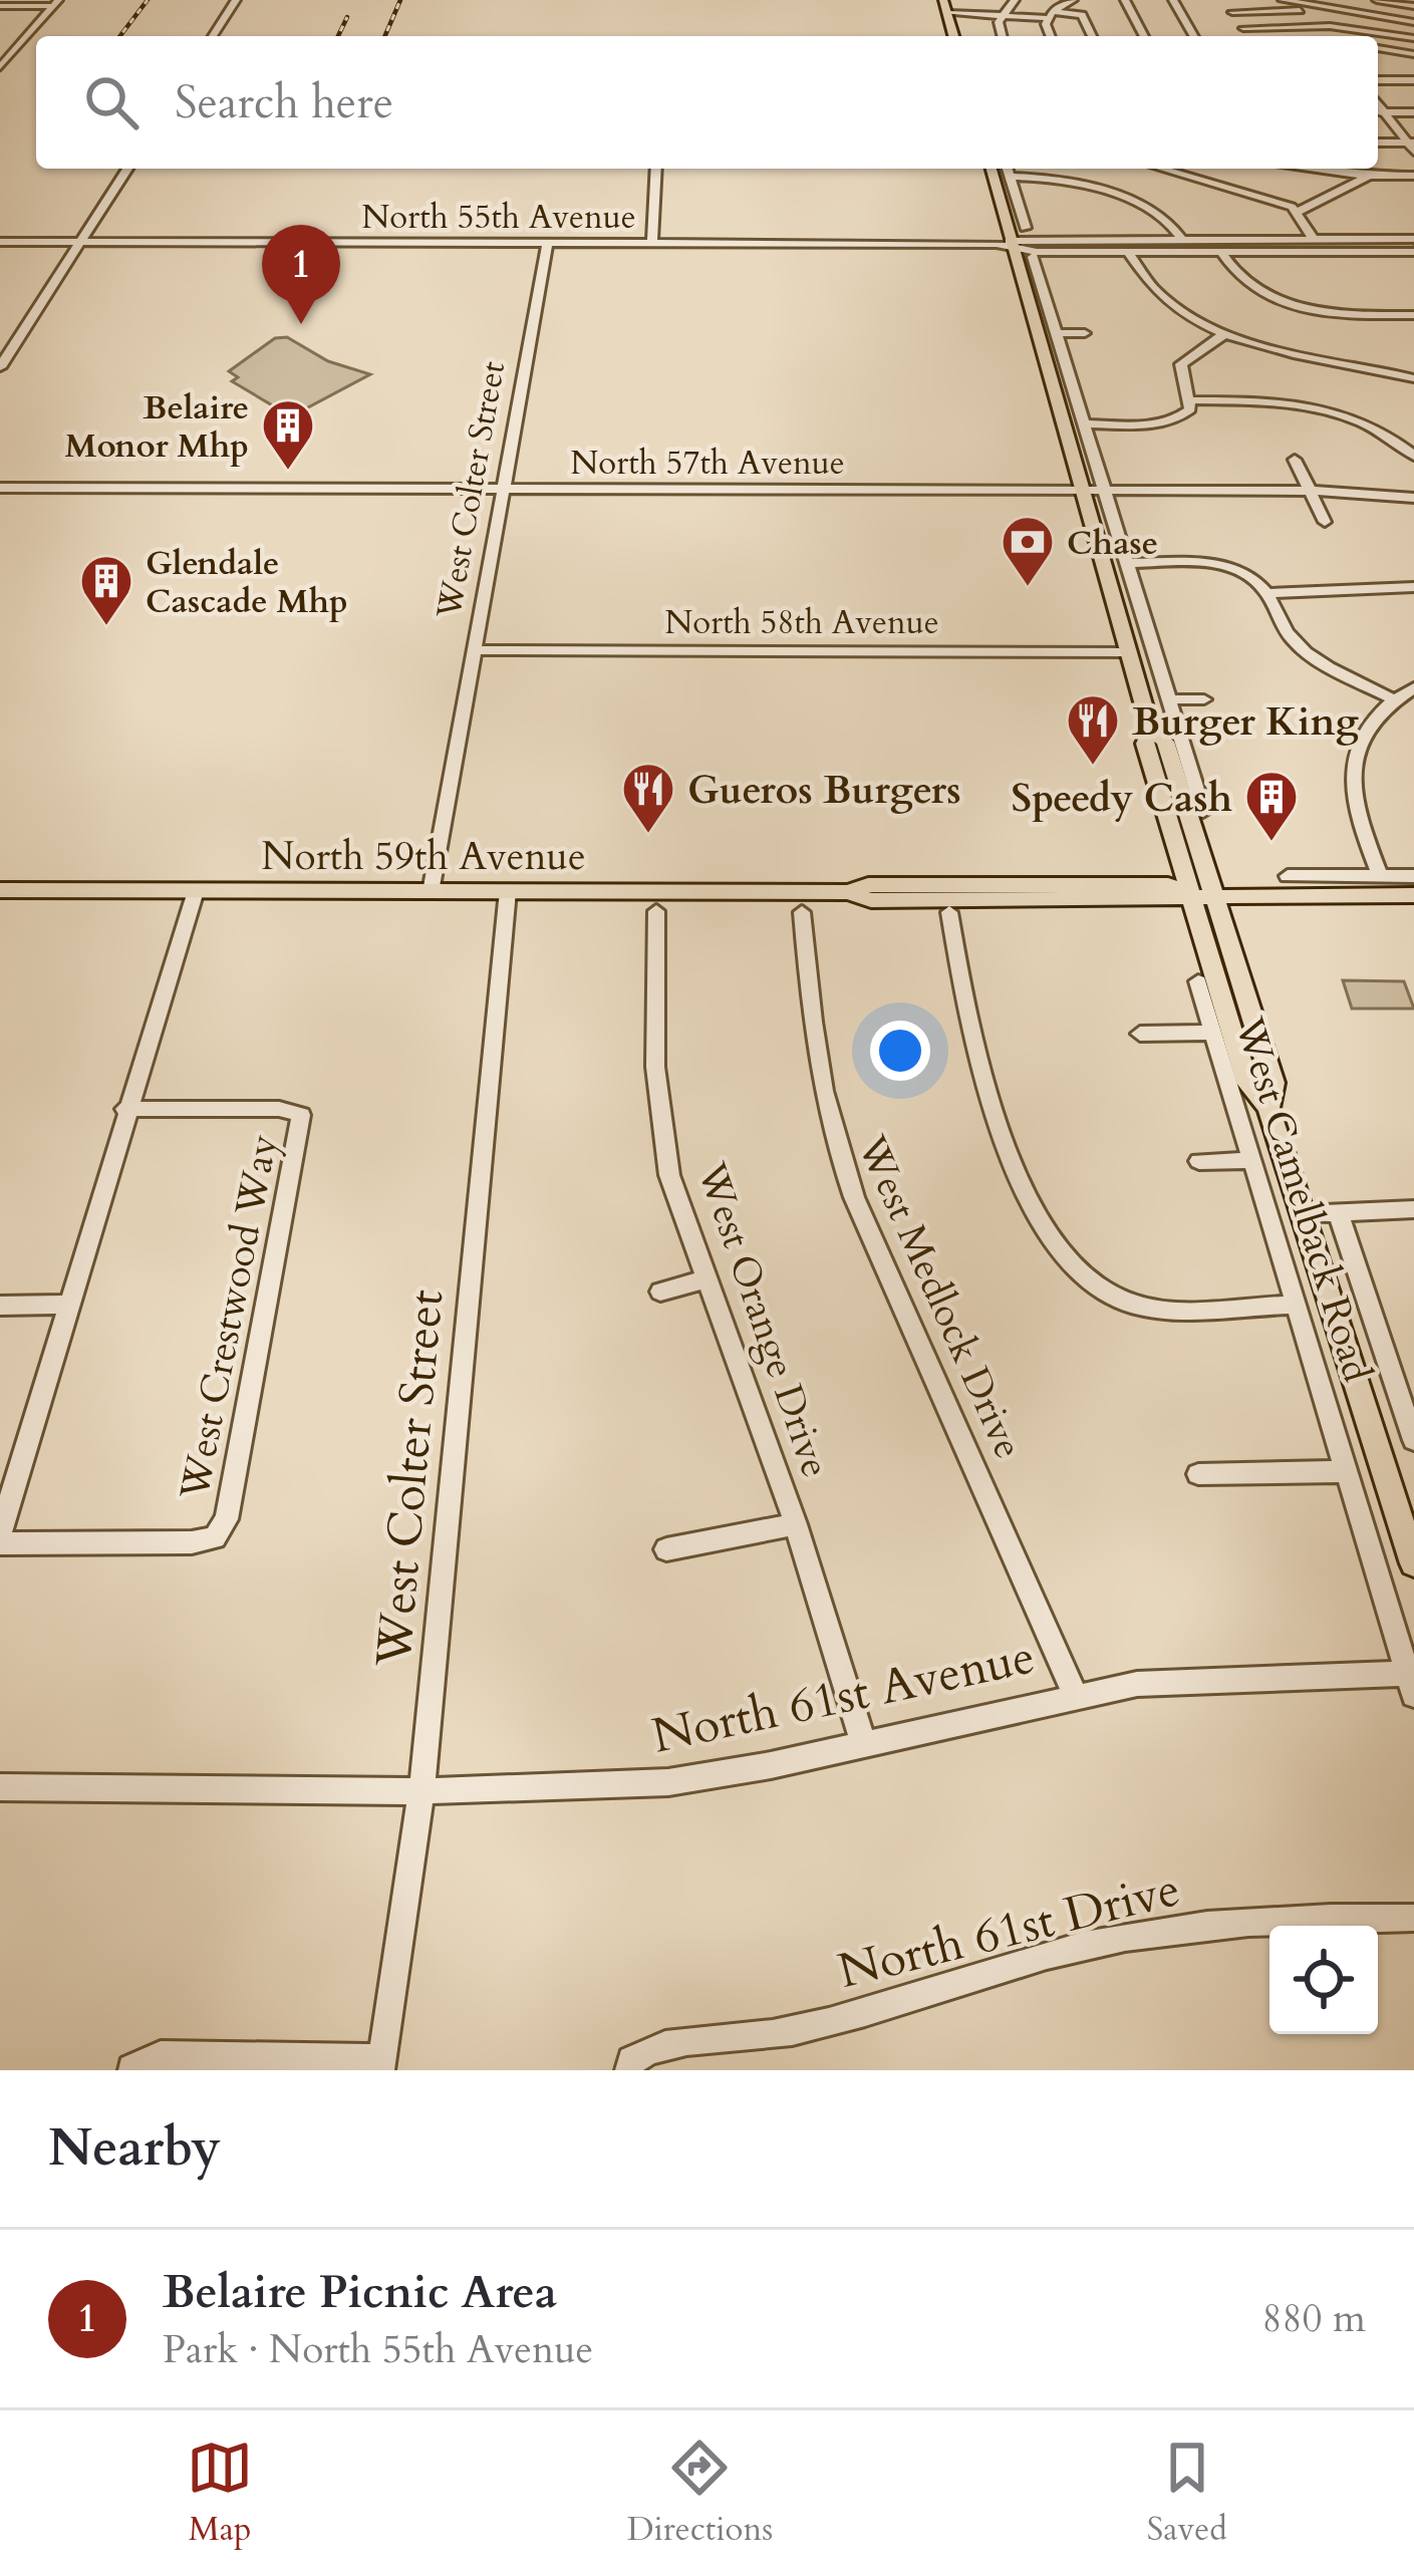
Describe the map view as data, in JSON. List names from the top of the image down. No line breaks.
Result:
{"streets":{"main road":["North 59th Avenue","West Camelback Road"],"street":["North 55th Avenue","North 57th Avenue","West Colter Street","North 58th Avenue","West Medlock Drive","West Crestwood Way","West Orange Drive","North 61st Avenue","North 61st Drive"]},"crossings":[["North 55th Avenue","West Colter Street"],["North 55th Avenue","West Camelback Road"],["North 57th Avenue","West Colter Street"],["North 57th Avenue","West Camelback Road"],["West Colter Street","North 58th Avenue"],["West Colter Street","North 59th Avenue"],["West Colter Street","North 61st Avenue"],["North 58th Avenue","West Camelback Road"],["North 59th Avenue","West Camelback Road"],["West Camelback Road","North 61st Avenue"],["West Medlock Drive","North 61st Avenue"],["West Orange Drive","North 61st Avenue"]],"places":{"building":["Belaire Monor Mhp","Glendale Cascade Mhp","Speedy Cash"],"bank":["Chase"],"restaurant":["Burger King","Gueros Burgers"]},"page":{"search":"Search here","pins":"1","heading":"Nearby","list":[{"mark":"1","name":"Belaire Picnic Area","note":"Park · North 55th Avenue","value":"880 m"}],"nav":["Map","Directions","Saved"]}}
